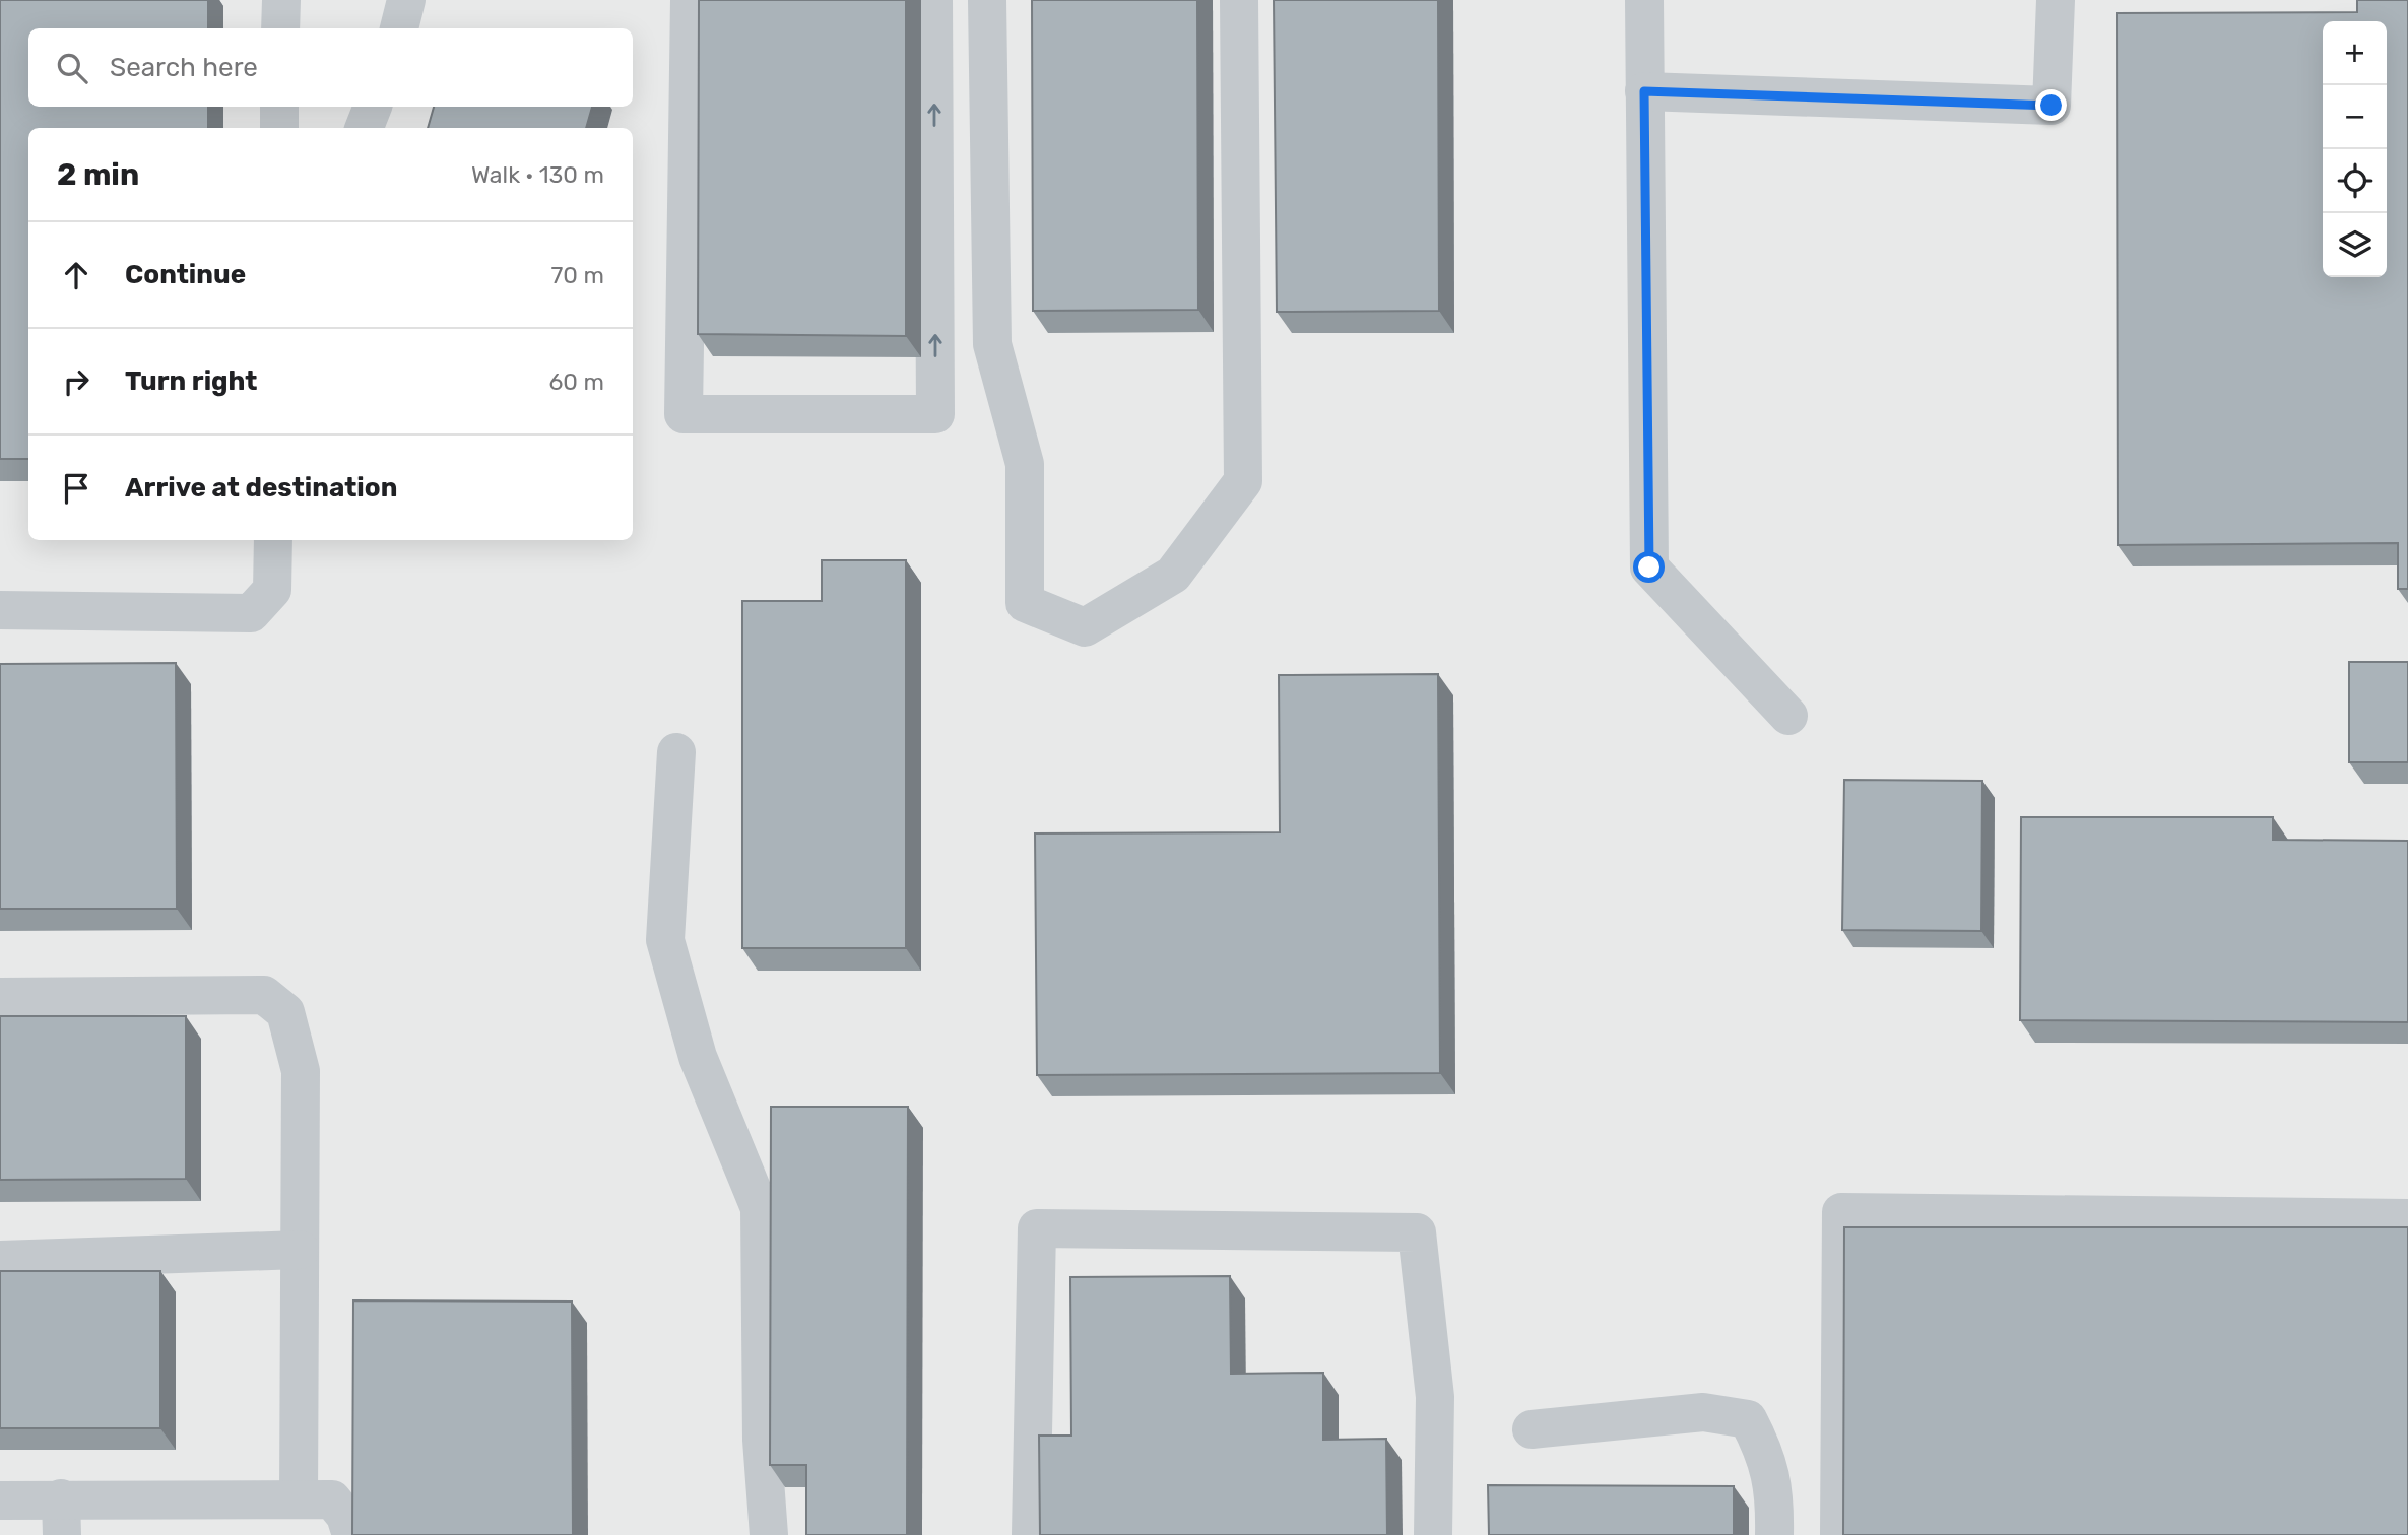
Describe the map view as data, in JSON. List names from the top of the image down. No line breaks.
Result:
{"page":{"map_buttons":["+","−"],"search":"Search here","heading":["2 min","Walk · 130 m"],"list":[["Continue","70 m"],["Turn right","60 m"],"Arrive at destination"]}}
